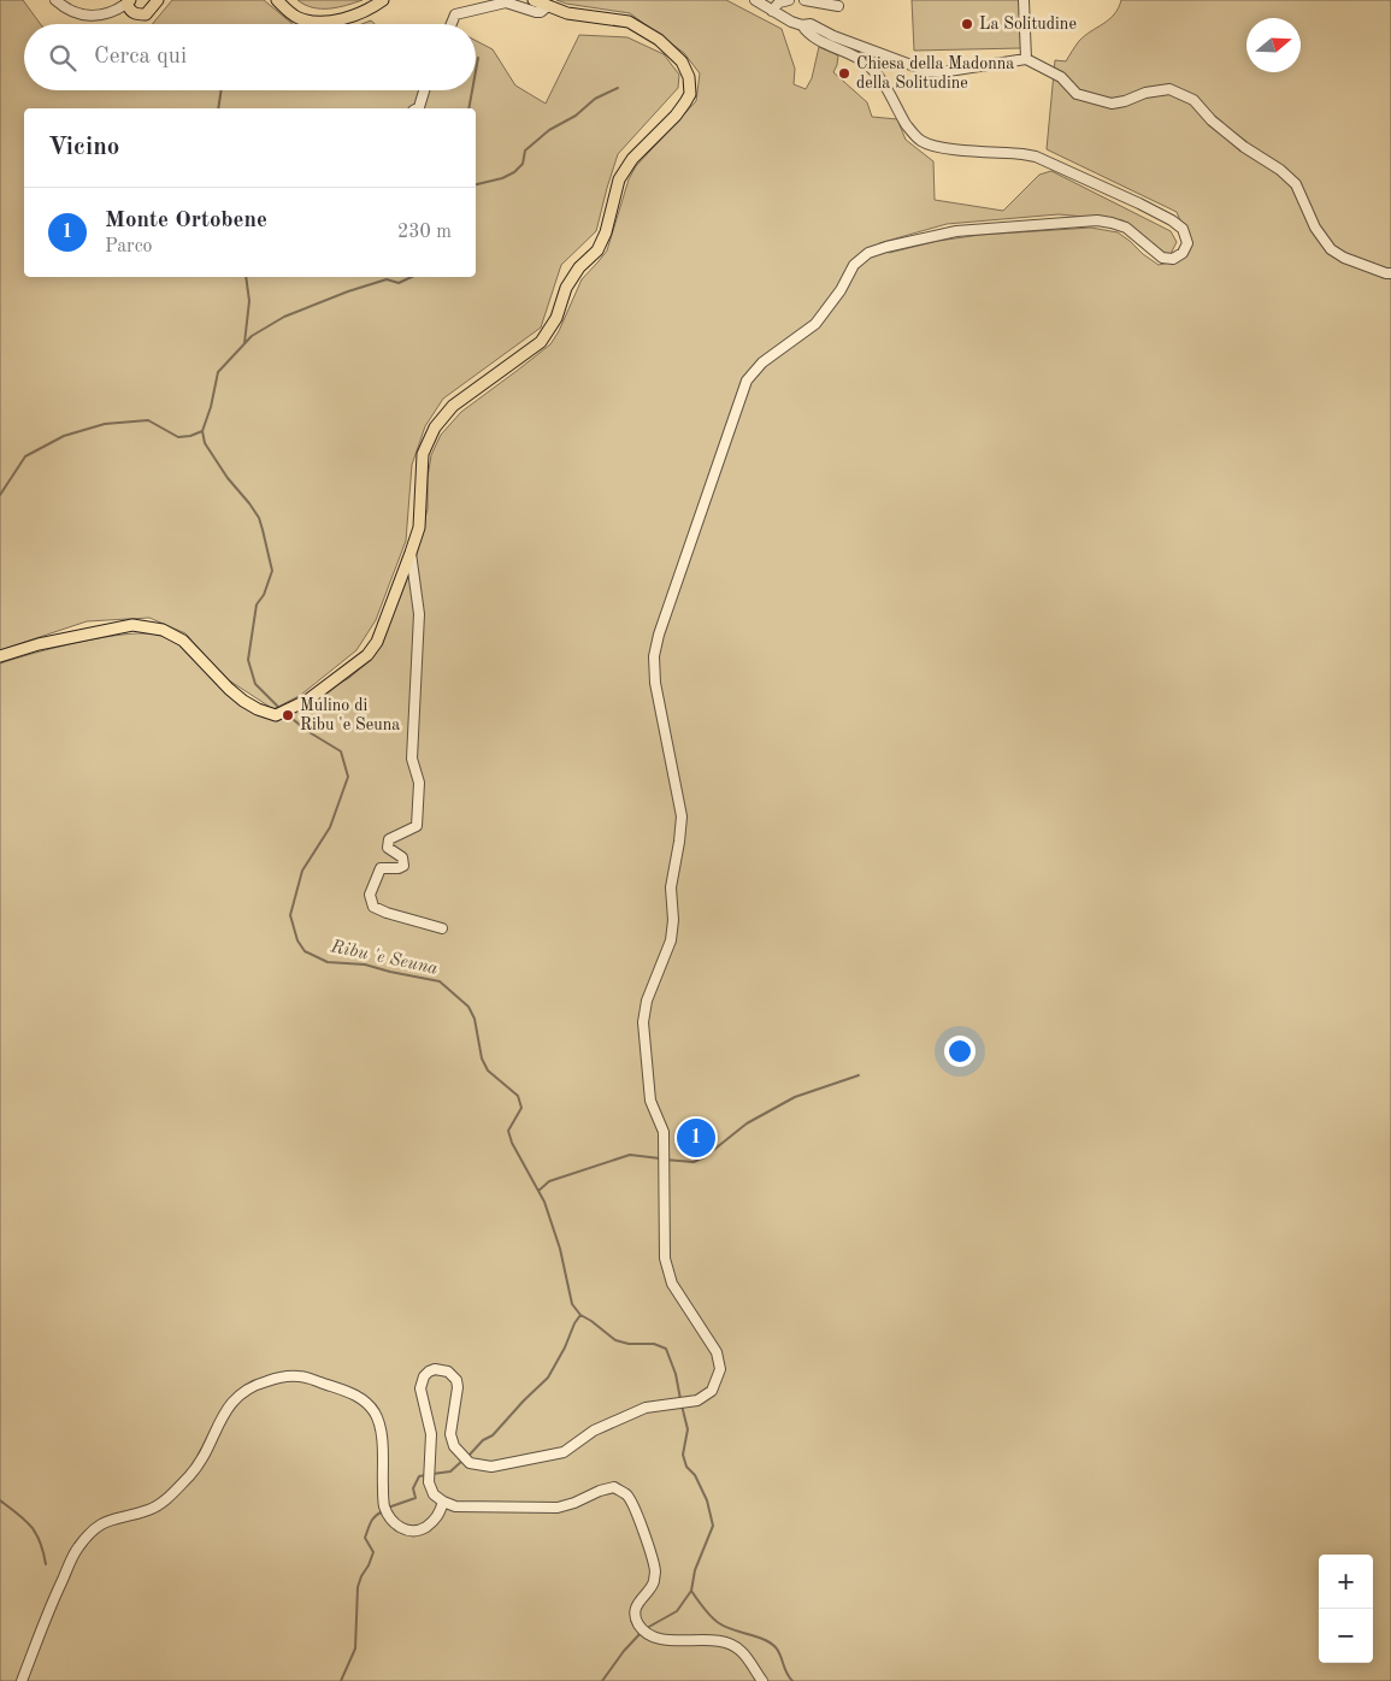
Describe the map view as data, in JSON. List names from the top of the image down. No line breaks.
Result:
{"water":["Ribu 'e Seuna"],"places":["La Solitudine","Chiesa della Madonna della Solitudine","Mulino di Ribu 'e Seuna"],"north":"right","page":{"search":"Cerca qui","heading":"Vicino","list":[{"mark":"1","name":"Monte Ortobene","note":"Parco","value":"230 m"}],"pins":"1","map_buttons":["+","−"]}}
